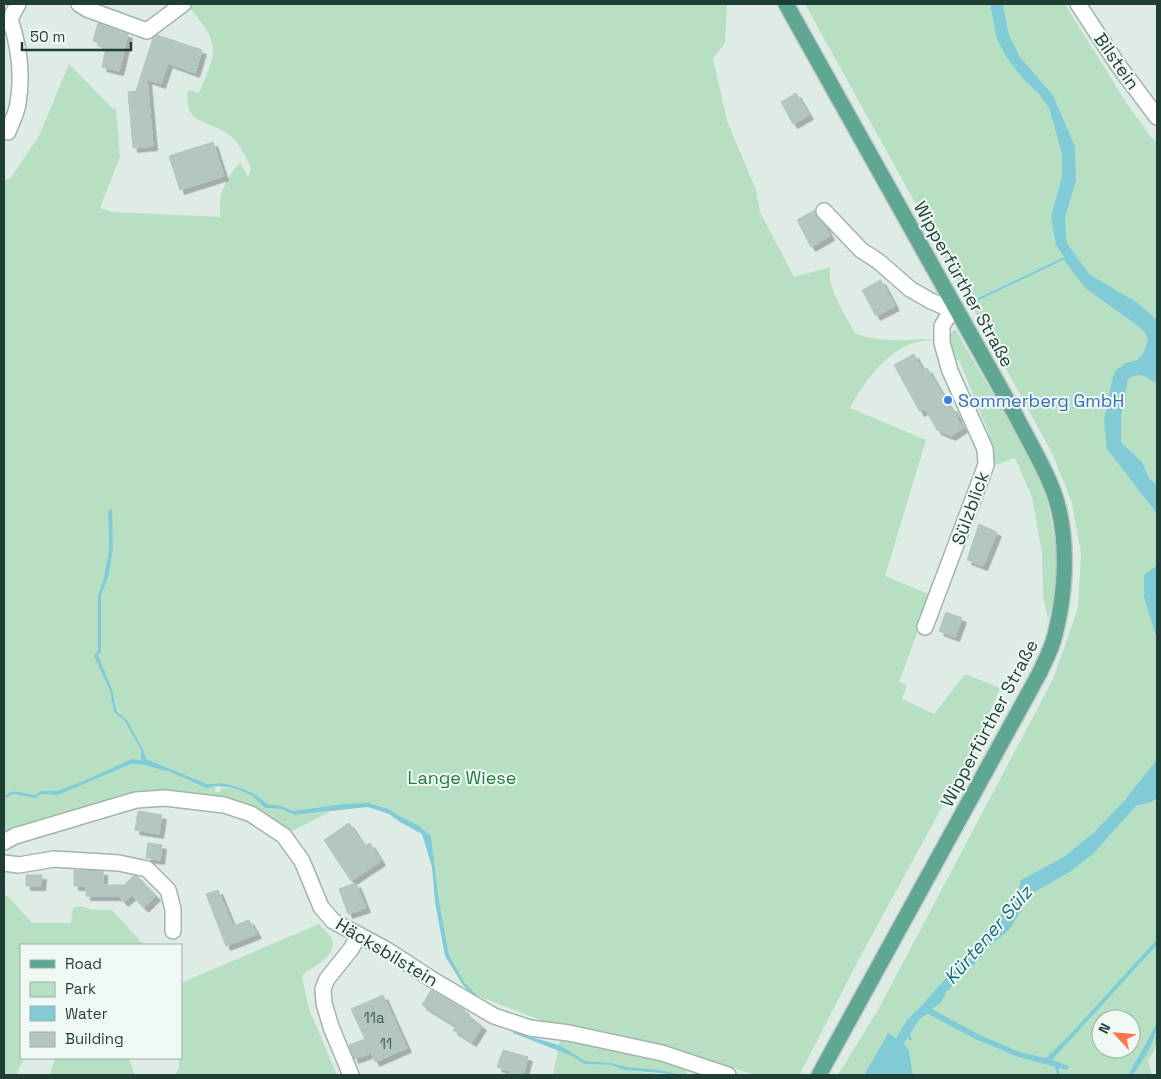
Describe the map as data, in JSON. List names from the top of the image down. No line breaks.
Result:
{"streets":{"main road":["Wipperfürther Straße"],"street":["Bilstein","Sülzblick","Häcksbilstein"]},"crossings":[["Wipperfürther Straße","Sülzblick"]],"water":["Kürtener Sülz"],"parks":["Lange Wiese"],"places":["Sommerberg GmbH"],"house_numbers":["11a","11"],"legend":["Road","Park","Water","Building"],"scale_bar":"50 m","north":"top left"}
